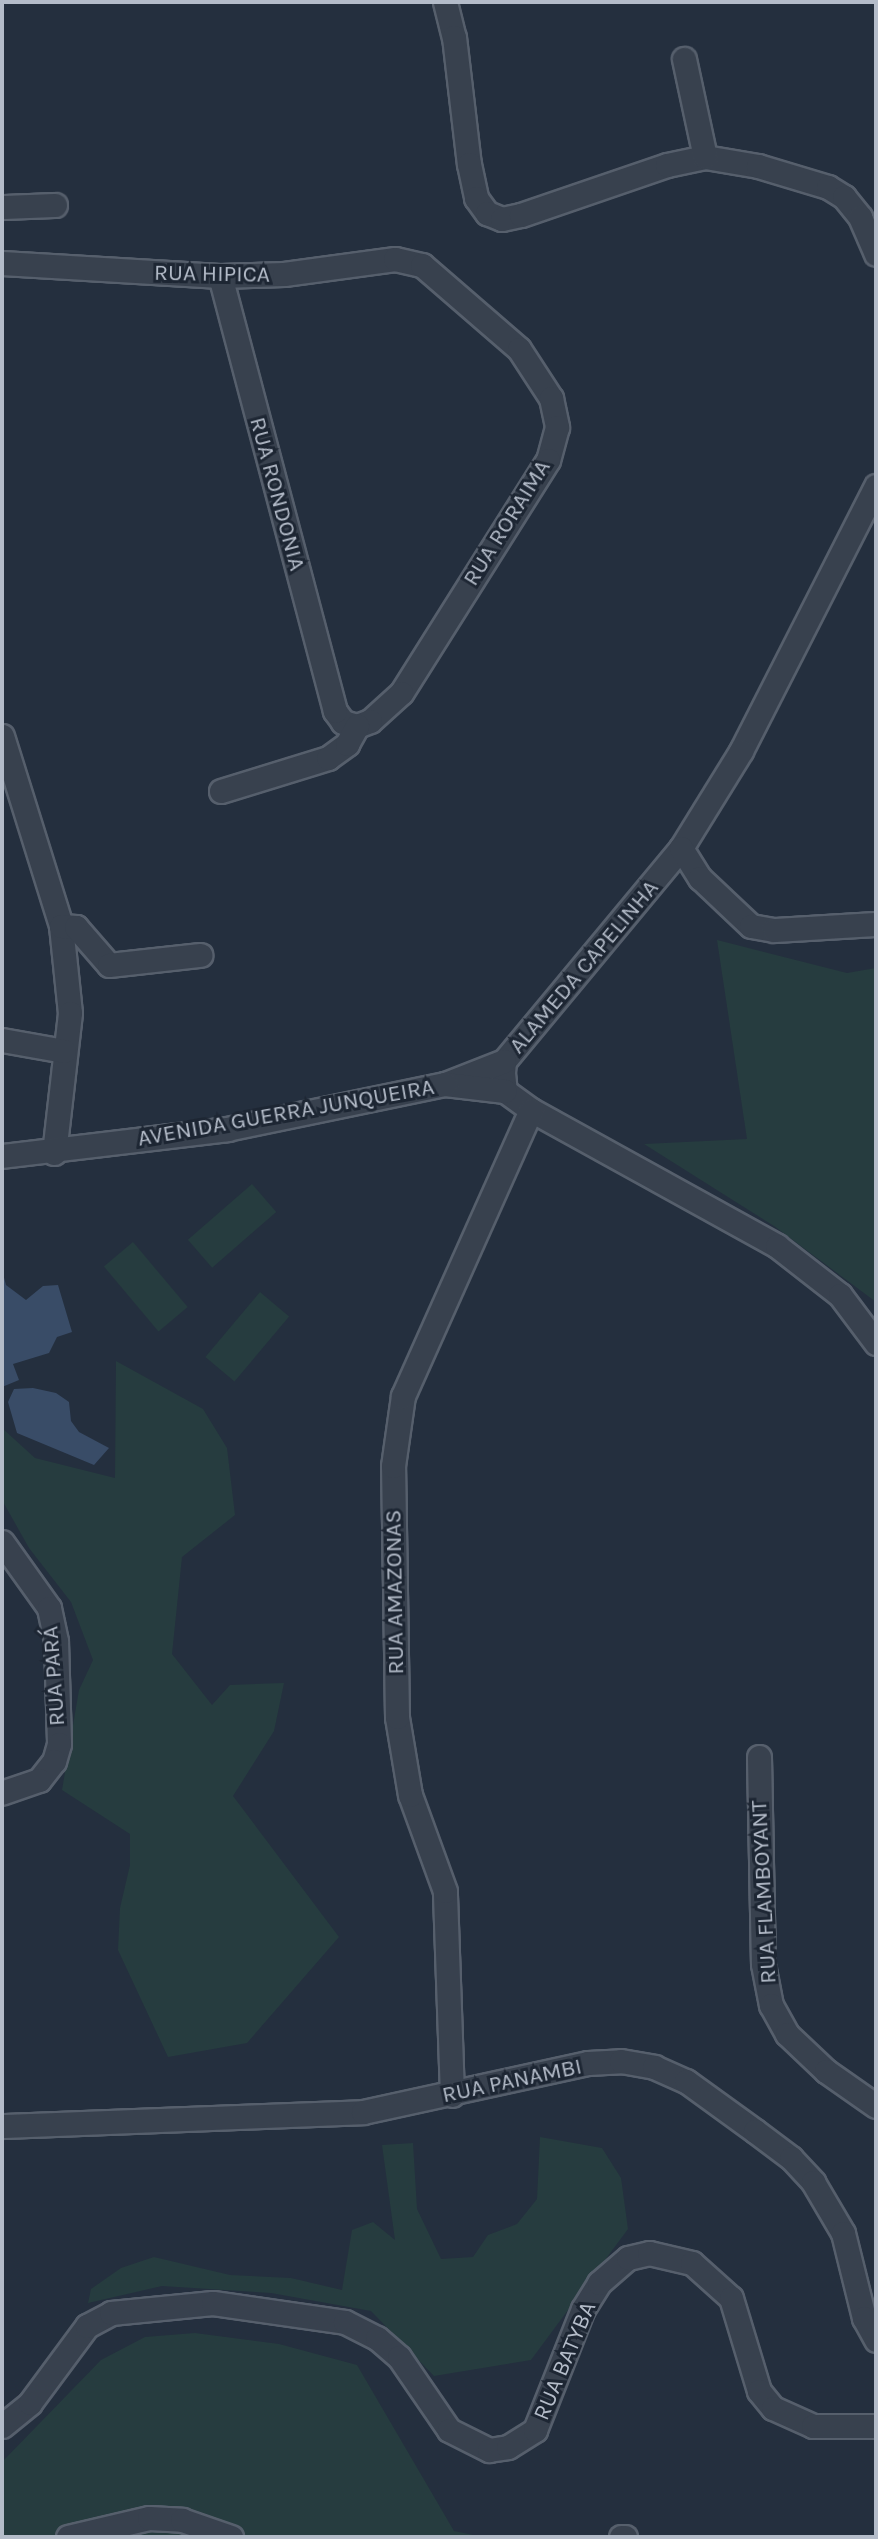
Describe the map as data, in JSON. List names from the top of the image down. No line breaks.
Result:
{"streets":{"street":["RUA HIPICA","RUA RONDONIA","RUA RORAIMA","ALAMEDA CAPELINHA","AVENIDA GUERRA JUNQUEIRA","RUA AMAZONAS","RUA PARÁ","RUA FLAMBOYANT","RUA PANAMBI","RUA BATYBA"]},"crossings":[["RUA HIPICA","RUA RONDONIA"],["RUA HIPICA","RUA RORAIMA"],["RUA RONDONIA","RUA RORAIMA"],["ALAMEDA CAPELINHA","AVENIDA GUERRA JUNQUEIRA"],["RUA AMAZONAS","RUA PANAMBI"]]}
